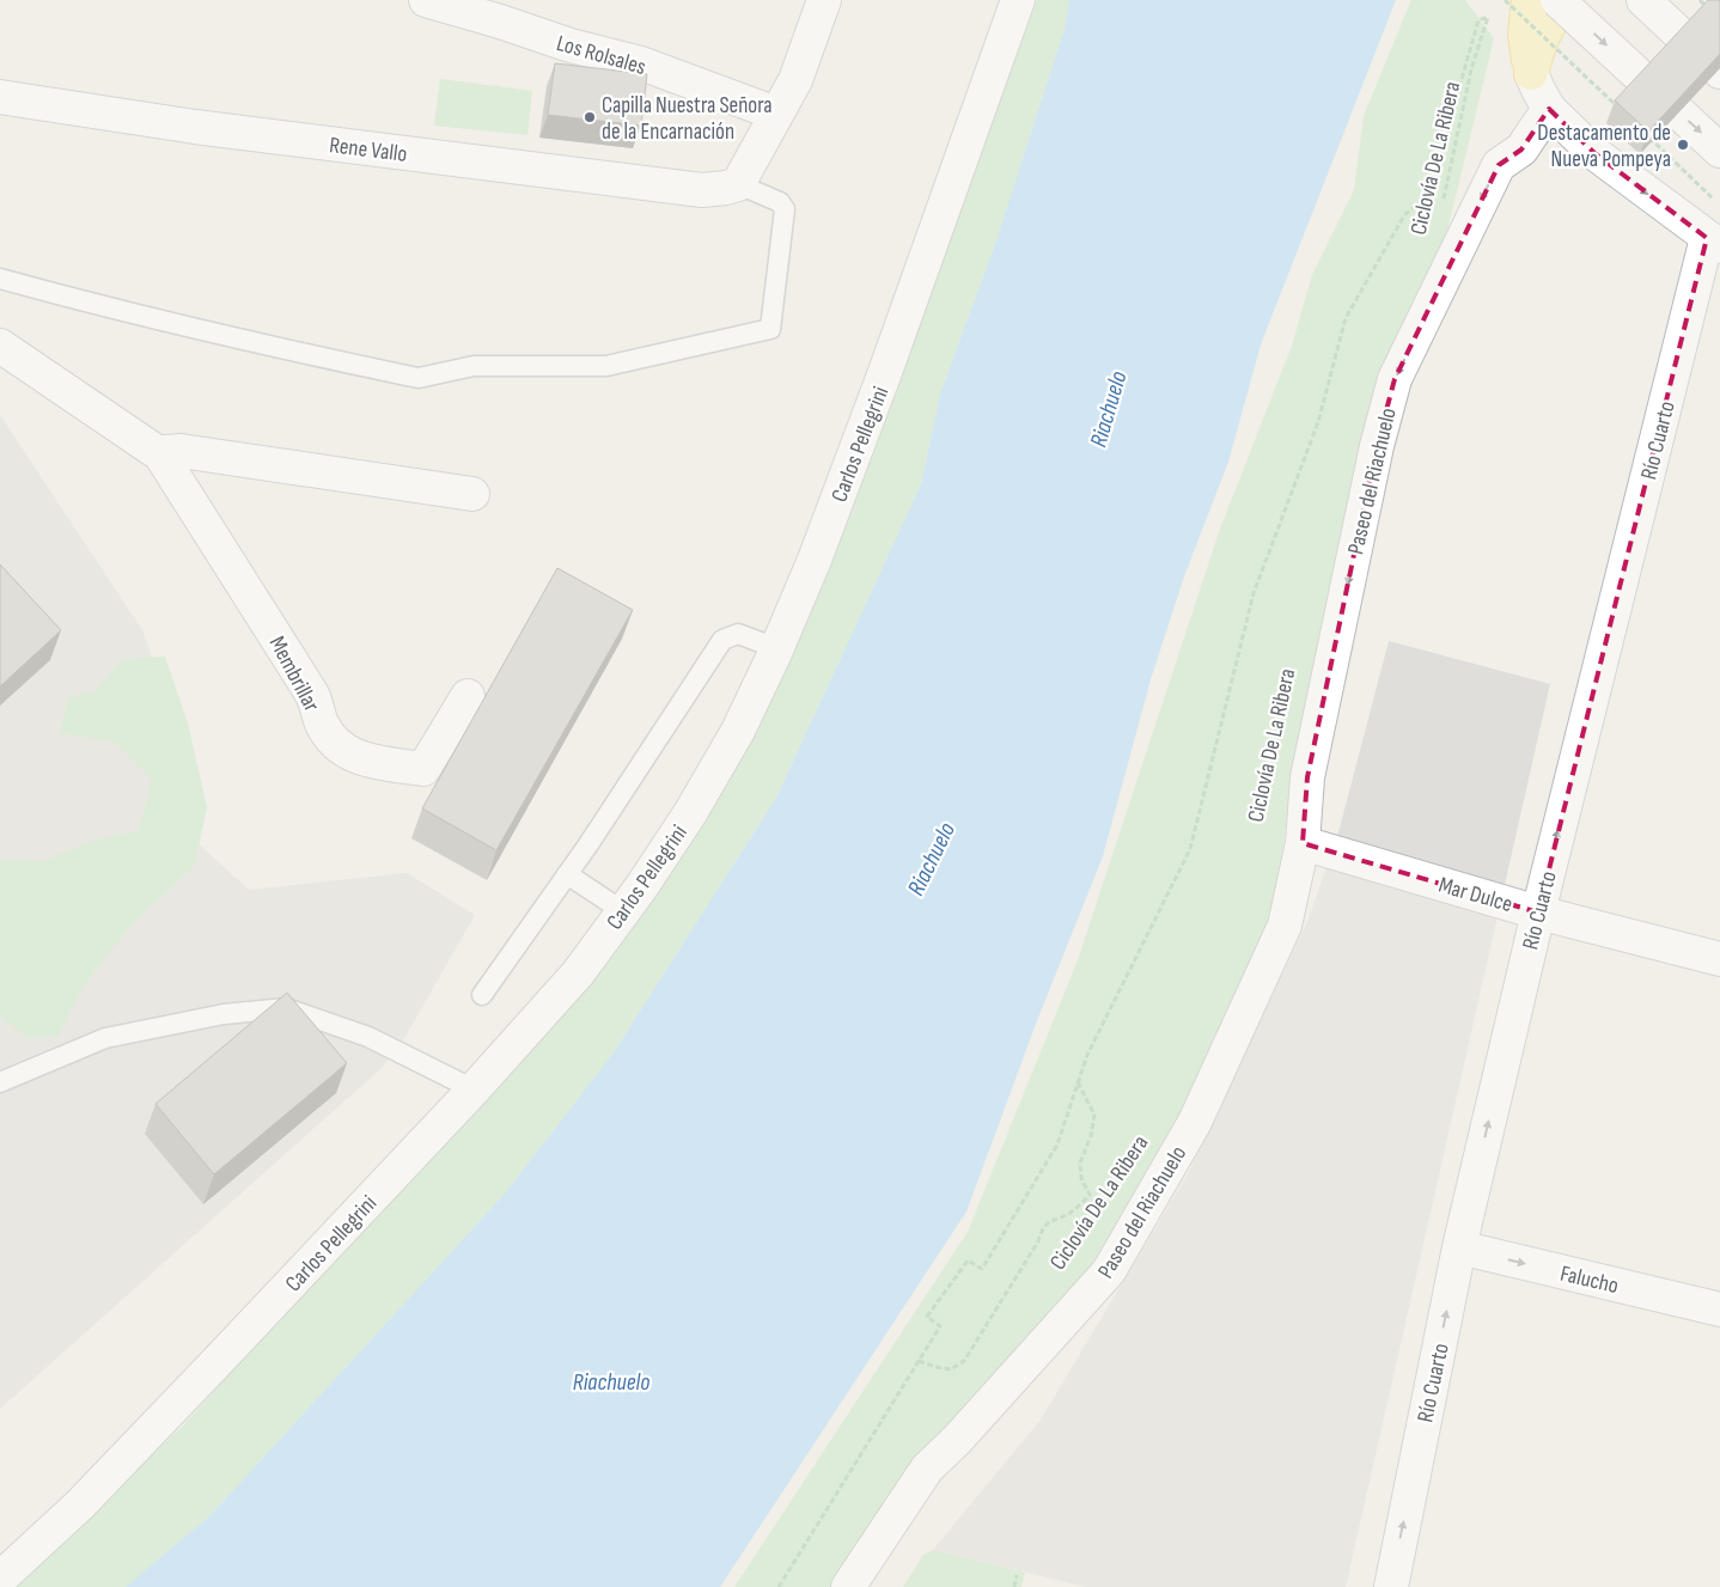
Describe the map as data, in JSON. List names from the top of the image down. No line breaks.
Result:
{"streets":{"street":["Los Rolsales","Rene Vallo","Río Cuarto","Carlos Pellegrini","Paseo del Riachuelo","Membrillar","Mar Dulce","Falucho"],"path":["Ciclovía De La Ribera"]},"crossings":[["Río Cuarto","Mar Dulce"],["Río Cuarto","Falucho"],["Paseo del Riachuelo","Mar Dulce"]],"one_way":["Río Cuarto","Falucho"],"water":["Riachuelo"],"places":["Capilla Nuestra Señora de la Encarnación","Destacamento de Nueva Pompeya"]}
